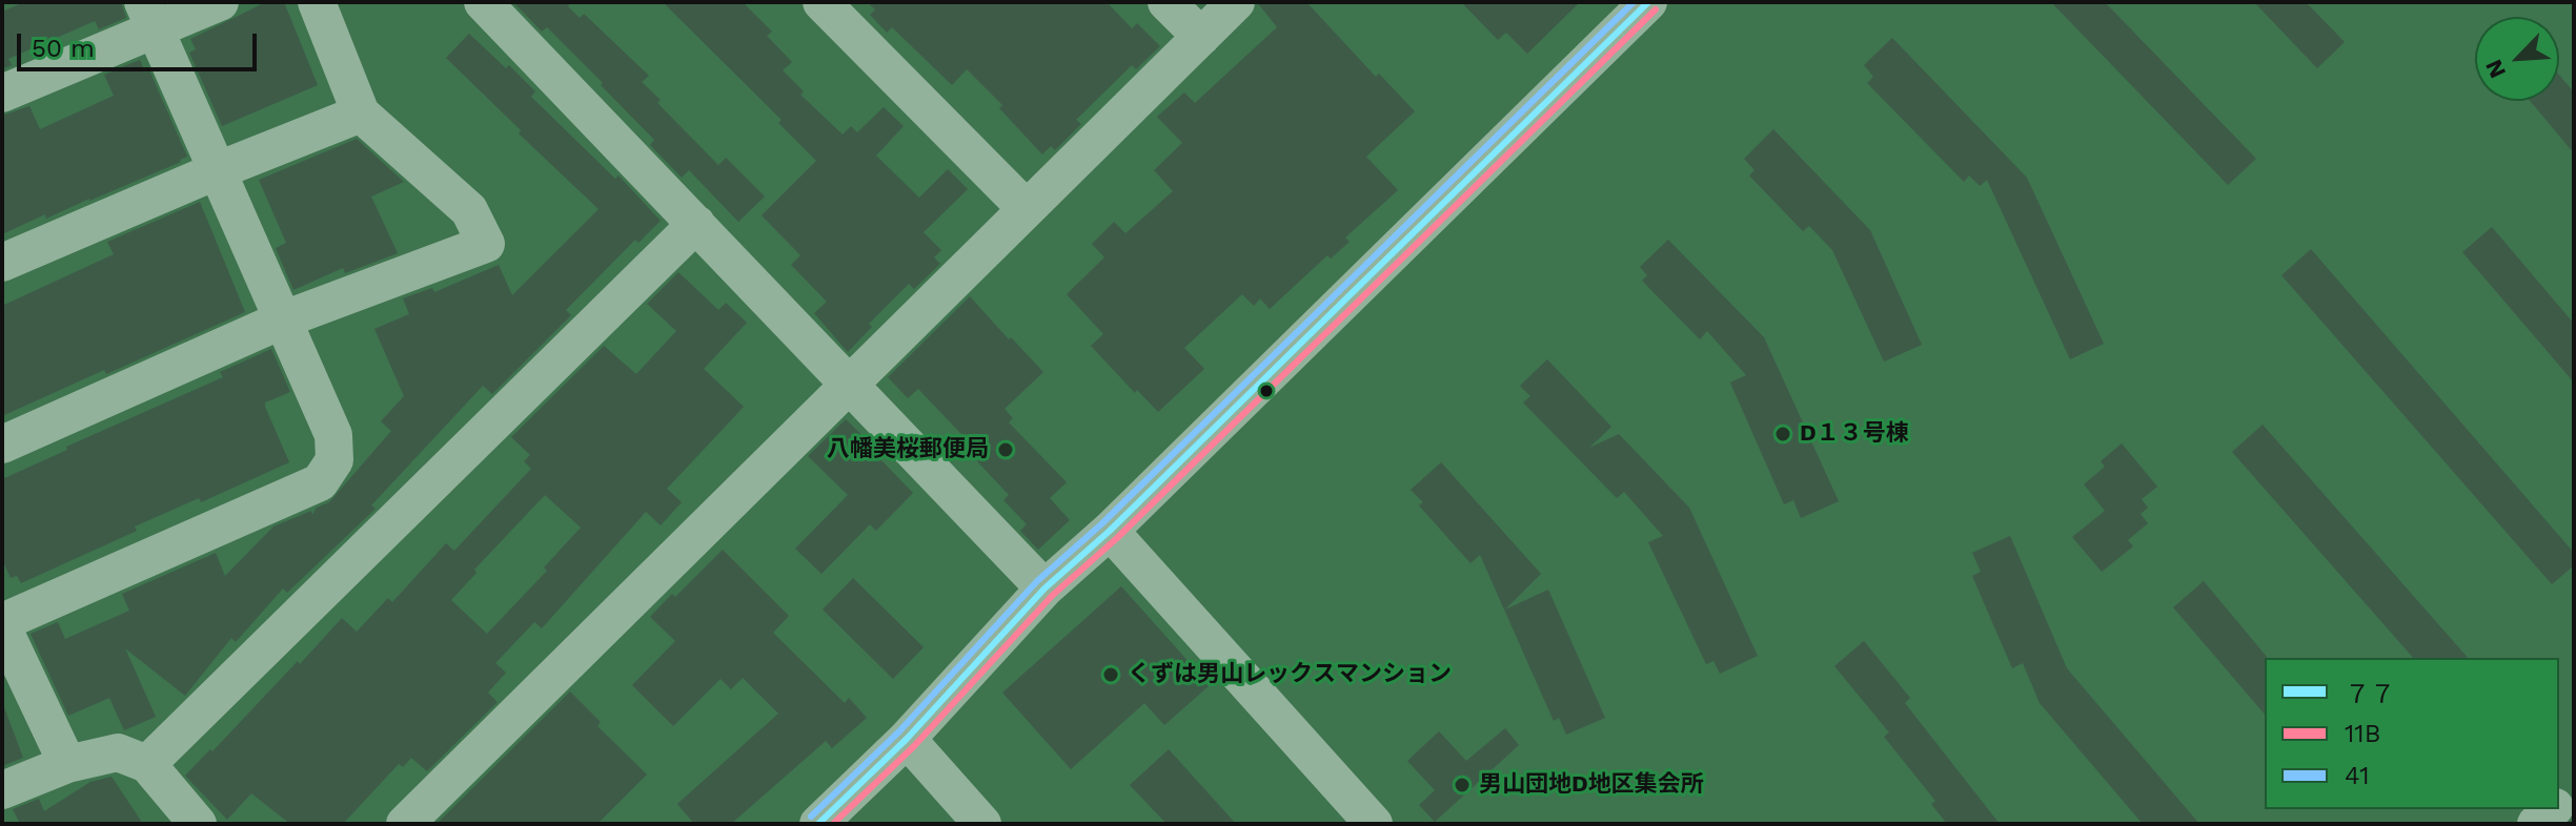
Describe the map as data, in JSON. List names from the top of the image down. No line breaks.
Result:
{"places":["D１３号棟","八幡美桜郵便局","くずは男山レックスマンション","男山団地D地区集会所"],"lines":["transit line ７７","transit line 41","transit line 11B"],"legend":["７７","11B","41"],"scale_bar":"50 m","north":"bottom left"}
